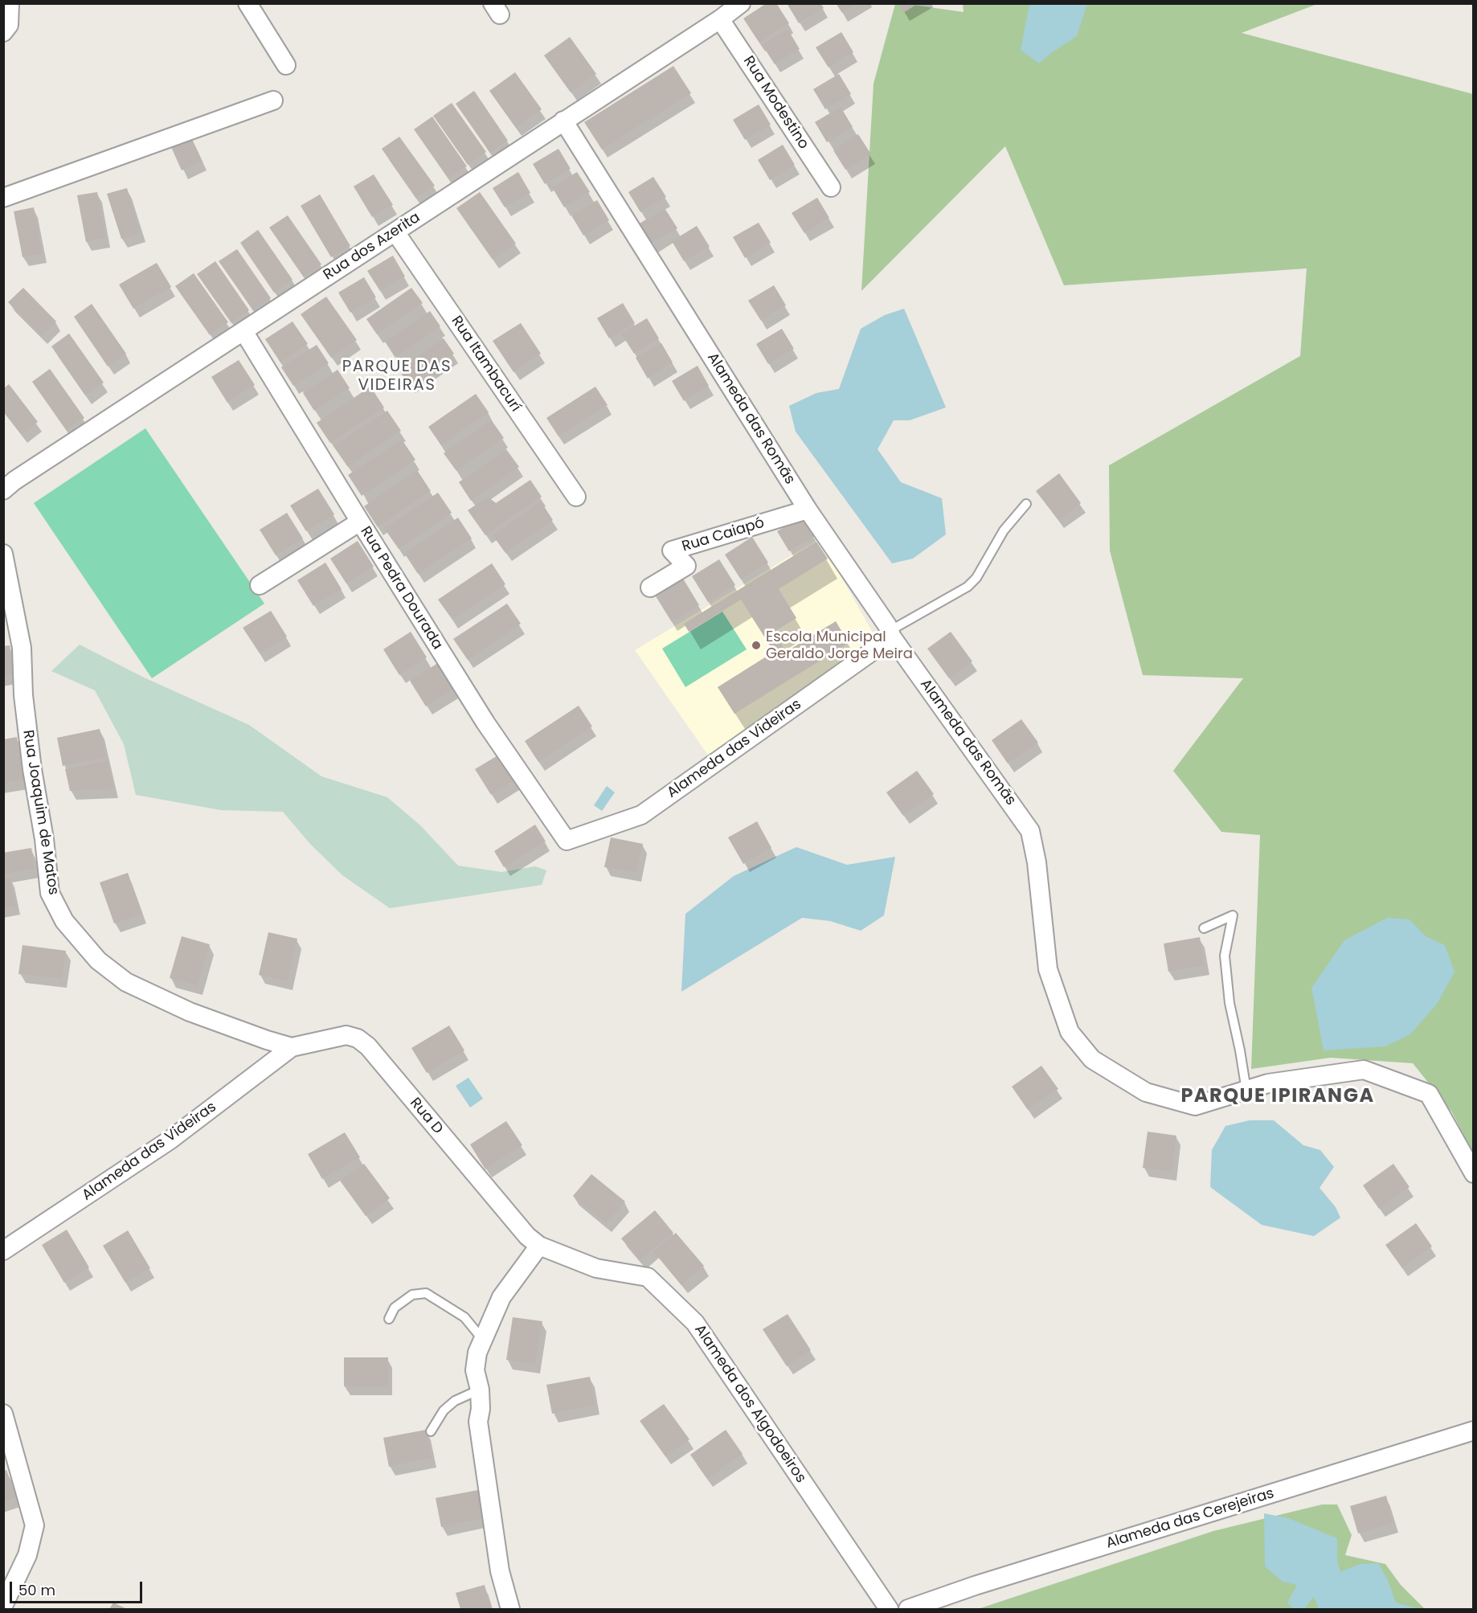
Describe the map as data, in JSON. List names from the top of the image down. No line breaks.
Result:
{"streets":{"street":["Rua Modestino","Rua dos Azerita","Rua Itambacurí","Alameda das Romãs","Rua Caiapó","Rua Pedra Dourada","Alameda das Videiras","Rua Joaquim de Matos","Rua D","Alameda dos Algodoeiros","Alameda das Cerejeiras"]},"crossings":[["Rua Modestino","Rua dos Azerita"],["Rua dos Azerita","Rua Itambacurí"],["Rua dos Azerita","Alameda das Romãs"],["Rua dos Azerita","Rua Pedra Dourada"],["Alameda das Romãs","Rua Caiapó"],["Alameda das Romãs","Alameda das Videiras"],["Rua Pedra Dourada","Alameda das Videiras"],["Alameda das Videiras","Rua Joaquim de Matos"],["Alameda das Videiras","Rua D"],["Rua Joaquim de Matos","Rua D"],["Rua D","Alameda dos Algodoeiros"]],"districts":["PARQUE DAS VIDEIRAS","PARQUE IPIRANGA"],"places":["Escola Municipal Geraldo Jorge Meira"],"scale_bar":"50 m"}
